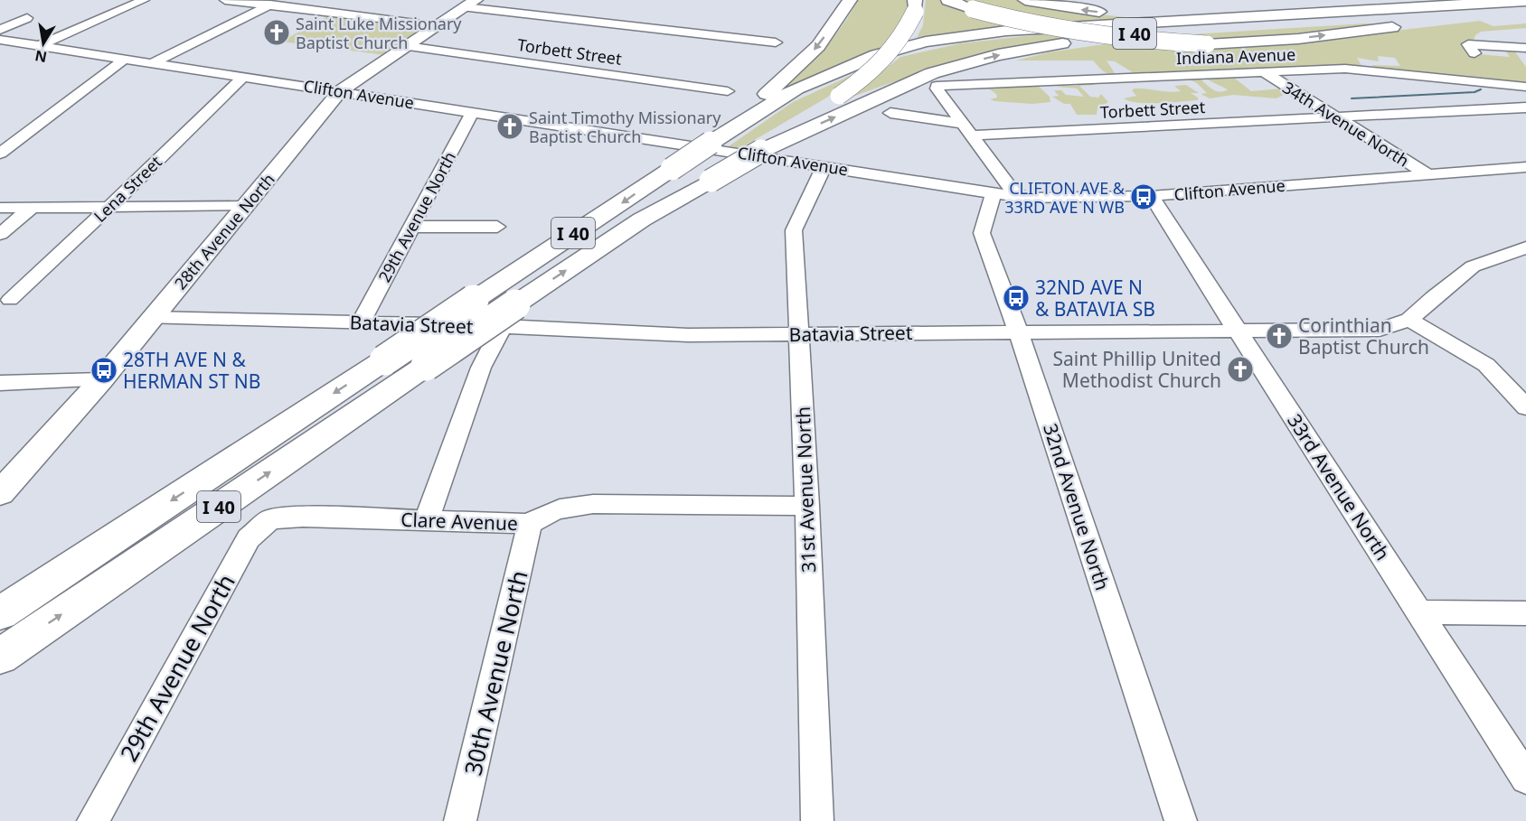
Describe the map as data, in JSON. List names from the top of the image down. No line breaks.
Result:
{"streets":{"highway":["I 40"],"main road":["28th Avenue North"],"street":["Torbett Street","Indiana Avenue","Clifton Avenue","34th Avenue North","Lena Street","29th Avenue North","Batavia Street","33rd Avenue North","31st Avenue North","32nd Avenue North","Clare Avenue","30th Avenue North"]},"crossings":[["I 40","Batavia Street"],["Torbett Street","Indiana Avenue"],["Torbett Street","34th Avenue North"],["Torbett Street","28th Avenue North"],["Indiana Avenue","34th Avenue North"],["Clifton Avenue","34th Avenue North"],["Clifton Avenue","Lena Street"],["Clifton Avenue","29th Avenue North"],["Clifton Avenue","28th Avenue North"],["Clifton Avenue","33rd Avenue North"],["Clifton Avenue","31st Avenue North"],["Clifton Avenue","32nd Avenue North"],["29th Avenue North","Batavia Street"],["29th Avenue North","Clare Avenue"],["28th Avenue North","Batavia Street"],["Batavia Street","33rd Avenue North"],["Batavia Street","31st Avenue North"],["Batavia Street","32nd Avenue North"],["31st Avenue North","Clare Avenue"],["Clare Avenue","30th Avenue North"]],"places":{"church":["Saint Luke Missionary Baptist Church","Saint Timothy Missionary Baptist Church","Corinthian Baptist Church","Saint Phillip United Methodist Church"],"bus stop":["CLIFTON AVE & 33RD AVE N WB","32ND AVE N & BATAVIA SB","28TH AVE N & HERMAN ST NB"]},"north":"bottom"}
